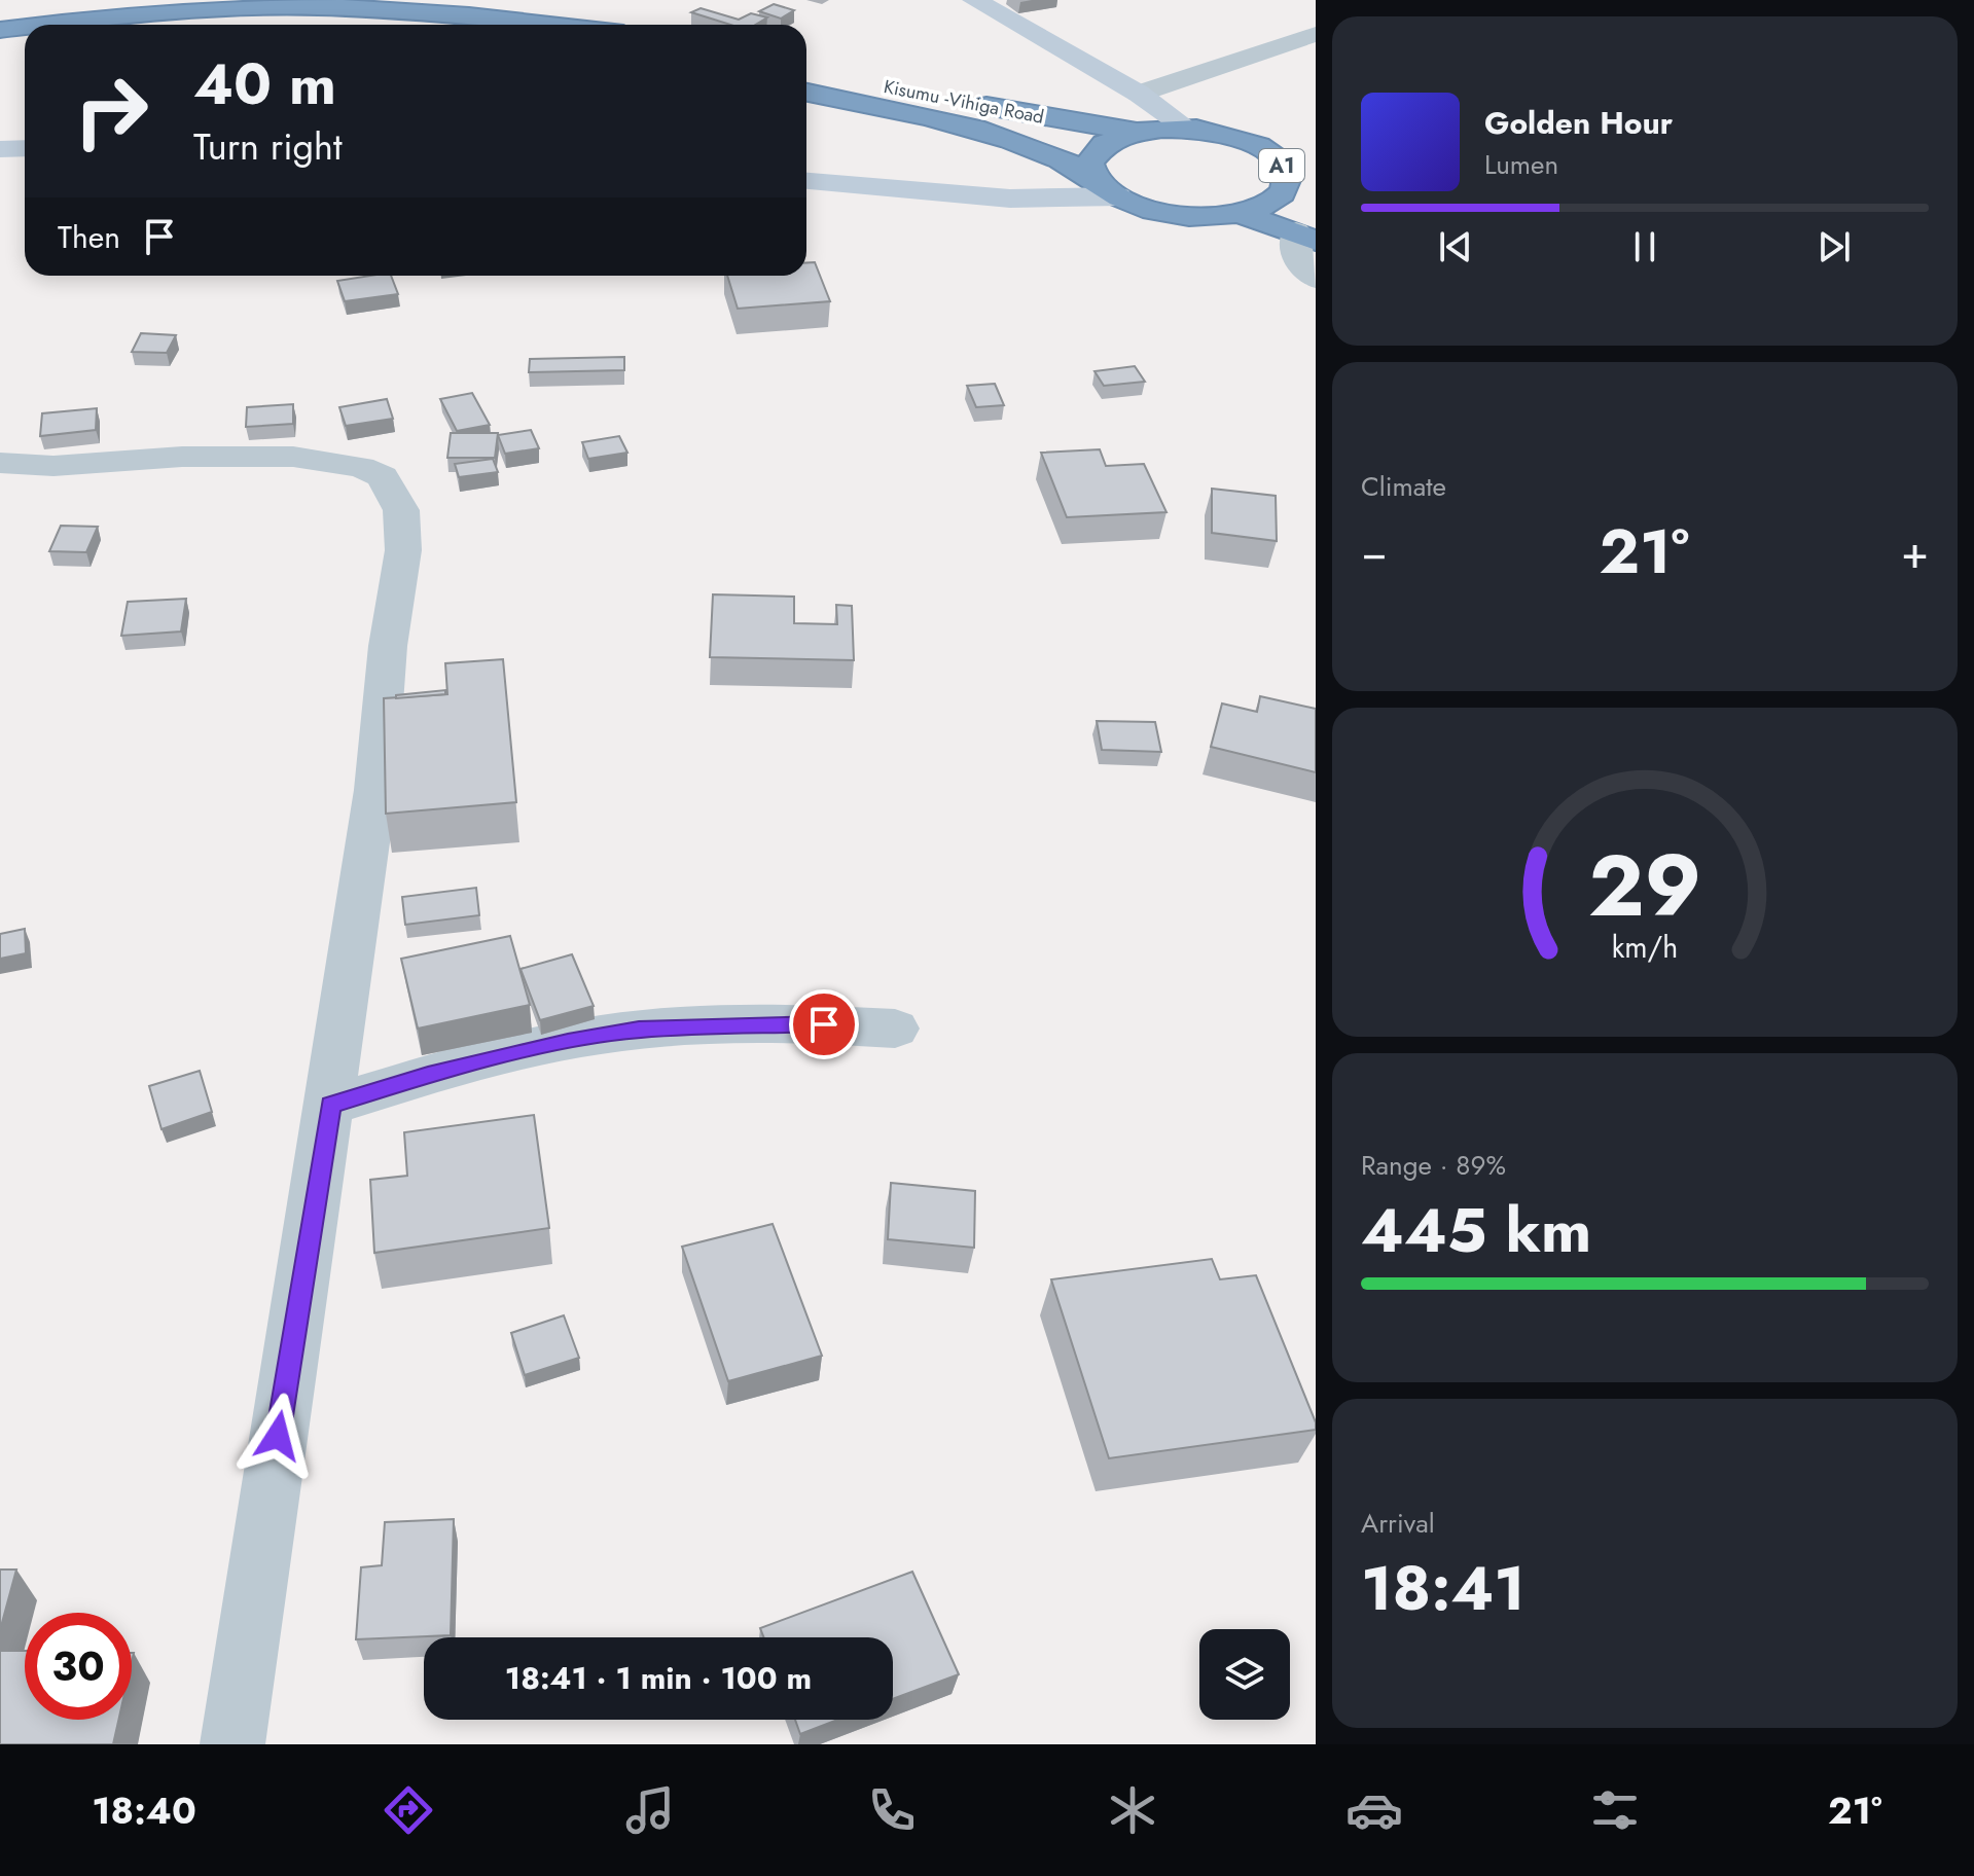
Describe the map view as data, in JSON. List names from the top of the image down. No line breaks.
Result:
{"streets":{"highway":["Kisumu -Vihiga Road","A1"]},"crossings":[["Kisumu -Vihiga Road","A1"]],"page":{"turn":["40 m","Turn right"],"song":["Golden Hour","Lumen"],"then":"Then","tile":["Climate",["Range · 89%","445 km"],["Arrival","18:41"]],"heat":["−","21°","+"],"limit":"30","trip":"18:41 · 1 min · 100 m","tabs":["18:40","21°"],"gauge":["29","km/h"]}}
